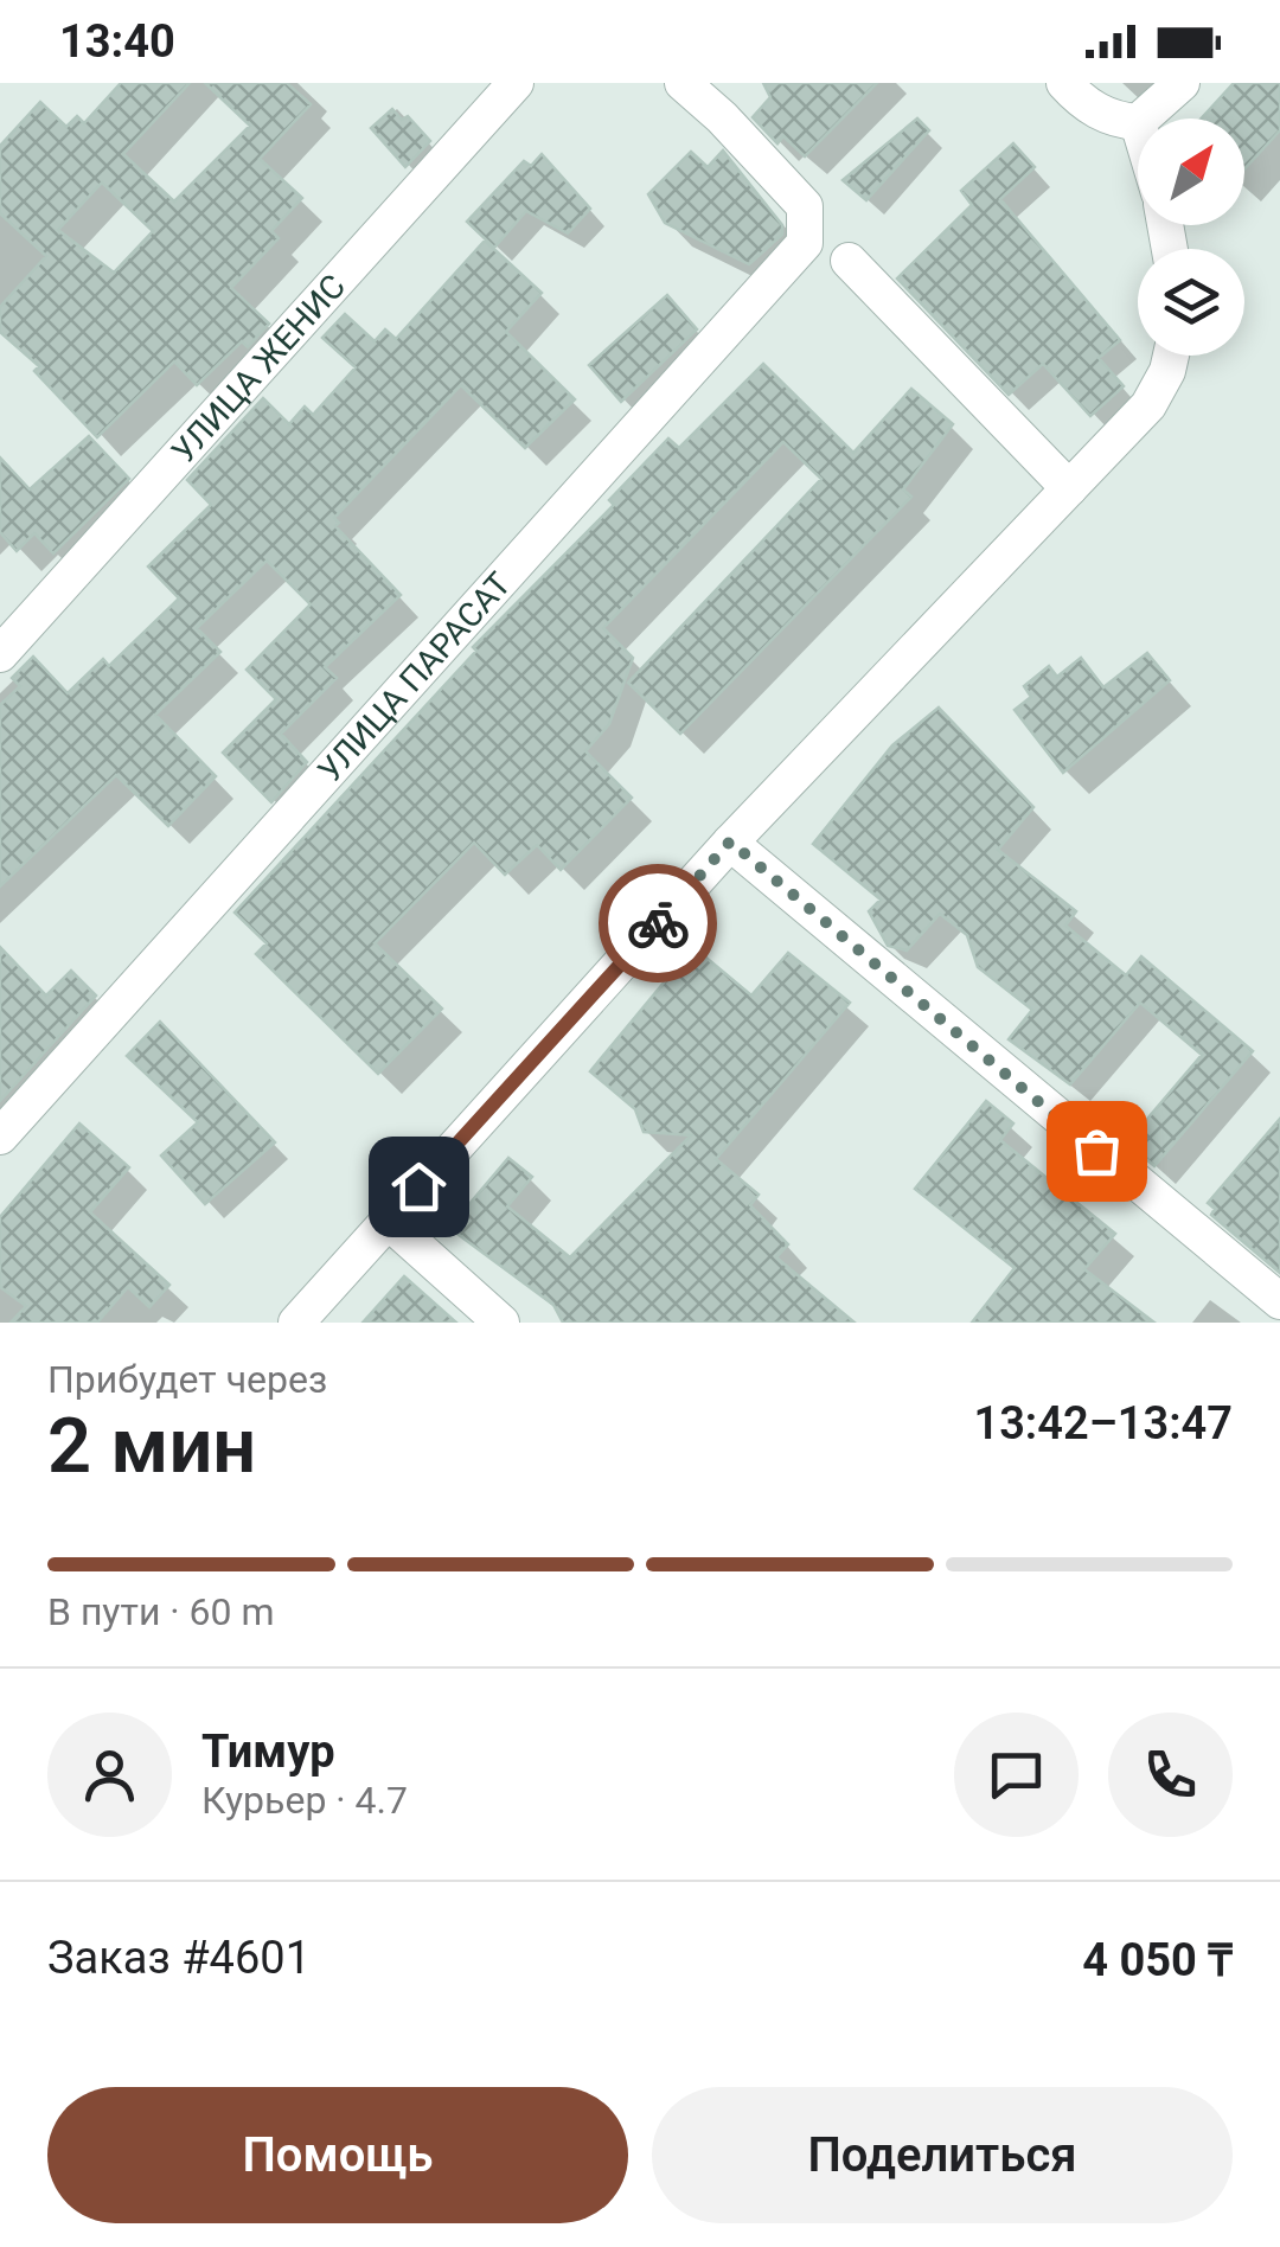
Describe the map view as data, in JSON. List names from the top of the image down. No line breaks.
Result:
{"streets":{"street":["УЛИЦА ЖЕНИС","УЛИЦА ПАРАСАТ"]},"north":"top right","page":{"status":"13:40","heading":["2 мин","Прибудет через","13:42–13:47"],"panel":["Тимур","Курьер · 4.7","Заказ #4601","4 050 ₸"],"bar":"В пути · 60 m","buttons":["Помощь","Поделиться"]}}
